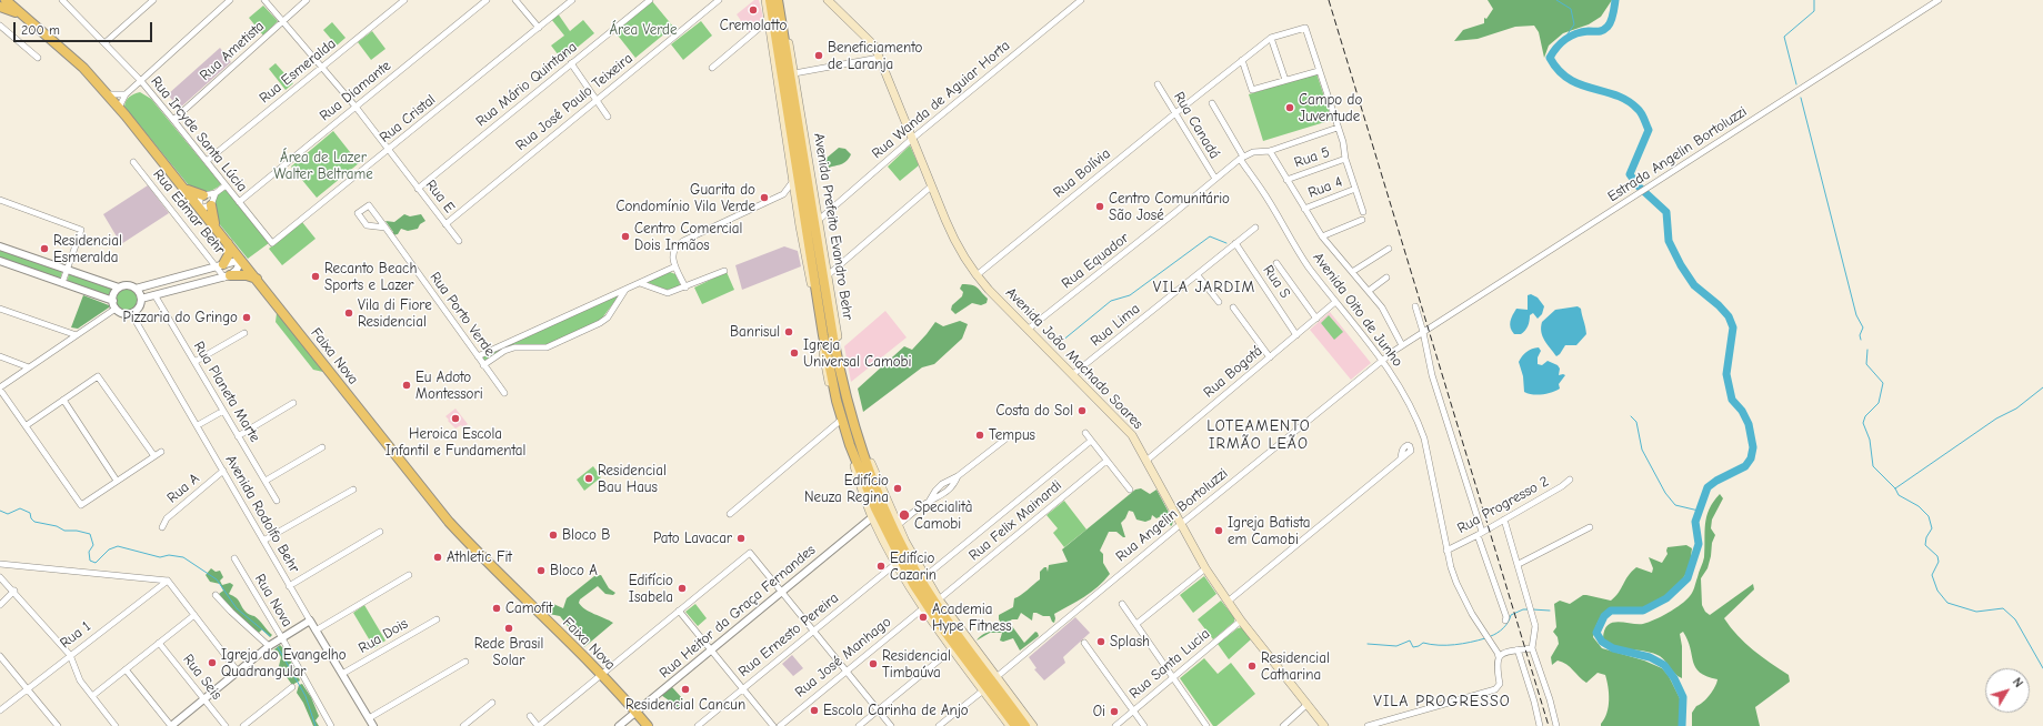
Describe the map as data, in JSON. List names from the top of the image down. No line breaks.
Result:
{"streets":{"highway":["Avenida Prefeito Evandro Behr","Faixa Nova"],"main road":["Avenida João Machado Soares"],"street":["Rua Ametista","Rua Esmeralda","Rua Mário Quintana","Rua Diamante","Rua Wanda de Aguiar Horta","Rua José Paulo Teixeira","Rua Cristal","Rua Canadá","Rua Ircyde Santa Lúcia","Estrada Angelin Bortoluzzi","Rua 5","Rua Bolívia","Rua 4","Rua E","Rua Edmar Behr","Rua Equador","Rua S","Avenida Oito de Junho","Rua Porto Verde","Rua Lima","Rua Bogotá","Rua Planeta Marte","Rua A","Rua Progresso 2","Avenida Rodolfo Behr","Rua Angelin Bortoluzzi","Rua Felix Mainardi","Rua Nova","Rua Heitor da Graça Fernandes","Rua 1","Rua Ernesto Pereira","Rua Dois","Rua José Manhago","Rua Santa Lucia","Rua Seis"]},"crossings":[["Rua Ametista","Rua Ircyde Santa Lúcia"],["Rua Ametista","Rua E"],["Rua Esmeralda","Rua Ircyde Santa Lúcia"],["Rua Esmeralda","Rua E"],["Rua Mário Quintana","Rua E"],["Rua Diamante","Rua Ircyde Santa Lúcia"],["Rua Diamante","Rua E"],["Rua Wanda de Aguiar Horta","Avenida Prefeito Evandro Behr"],["Rua Wanda de Aguiar Horta","Avenida João Machado Soares"],["Rua José Paulo Teixeira","Rua E"],["Rua Cristal","Rua Ircyde Santa Lúcia"],["Rua Cristal","Rua E"],["Rua Canadá","Rua Bolívia"],["Rua Canadá","Rua Equador"],["Estrada Angelin Bortoluzzi","Rua Angelin Bortoluzzi"],["Rua Bolívia","Avenida João Machado Soares"],["Avenida Prefeito Evandro Behr","Rua Angelin Bortoluzzi"],["Avenida Prefeito Evandro Behr","Rua Felix Mainardi"],["Avenida Prefeito Evandro Behr","Rua Heitor da Graça Fernandes"],["Avenida Prefeito Evandro Behr","Rua Ernesto Pereira"],["Avenida Prefeito Evandro Behr","Rua José Manhago"],["Rua Equador","Avenida Oito de Junho"],["Rua Equador","Avenida João Machado Soares"],["Rua S","Rua Lima"],["Rua S","Rua Bogotá"],["Avenida Oito de Junho","Rua Bogotá"],["Avenida Oito de Junho","Rua Progresso 2"],["Avenida Oito de Junho","Rua Angelin Bortoluzzi"],["Rua Lima","Avenida João Machado Soares"],["Faixa Nova","Rua Heitor da Graça Fernandes"],["Avenida João Machado Soares","Rua Bogotá"],["Avenida João Machado Soares","Rua Angelin Bortoluzzi"],["Avenida João Machado Soares","Rua Santa Lucia"],["Rua A","Avenida Rodolfo Behr"],["Avenida Rodolfo Behr","Rua Dois"]],"districts":["VILA JARDIM","LOTEAMENTO IRMÃO LEÃO","VILA PROGRESSO"],"parks":["Área Verde","Área de Lazer Walter Beltrame"],"places":["Cremolatto","Beneficiamento de Laranja","Campo do Juventude","Guarita do Condomínio Vila Verde","Centro Comunitário São José","Centro Comercial Dois Irmãos","Residencial Esmeralda","Recanto Beach Sports e Lazer","Vila di Fiore Residencial","Pizzaria do Gringo","Banrisul","Igreja Universal Camobi","Eu Adoto Montessori","Costa do Sol","Heroica Escola Infantil e Fundamental","Tempus","Residencial Bau Haus","Edifício Neuza Regina","Specialità Camobi","Igreja Batista em Camobi","Bloco B","Pato Lavacar","Athletic Fit","Edifício Cazarin","Bloco A","Edifício Isabela","Camofit","Academia Hype Fitness","Rede Brasil Solar","Splash","Igreja do Evangelho Quadrangular","Residencial Timbaúva","Residencial Catharina","Residencial Cancun","Escola Carinha de Anjo","Oi"],"scale_bar":"200 m","north":"top right"}
